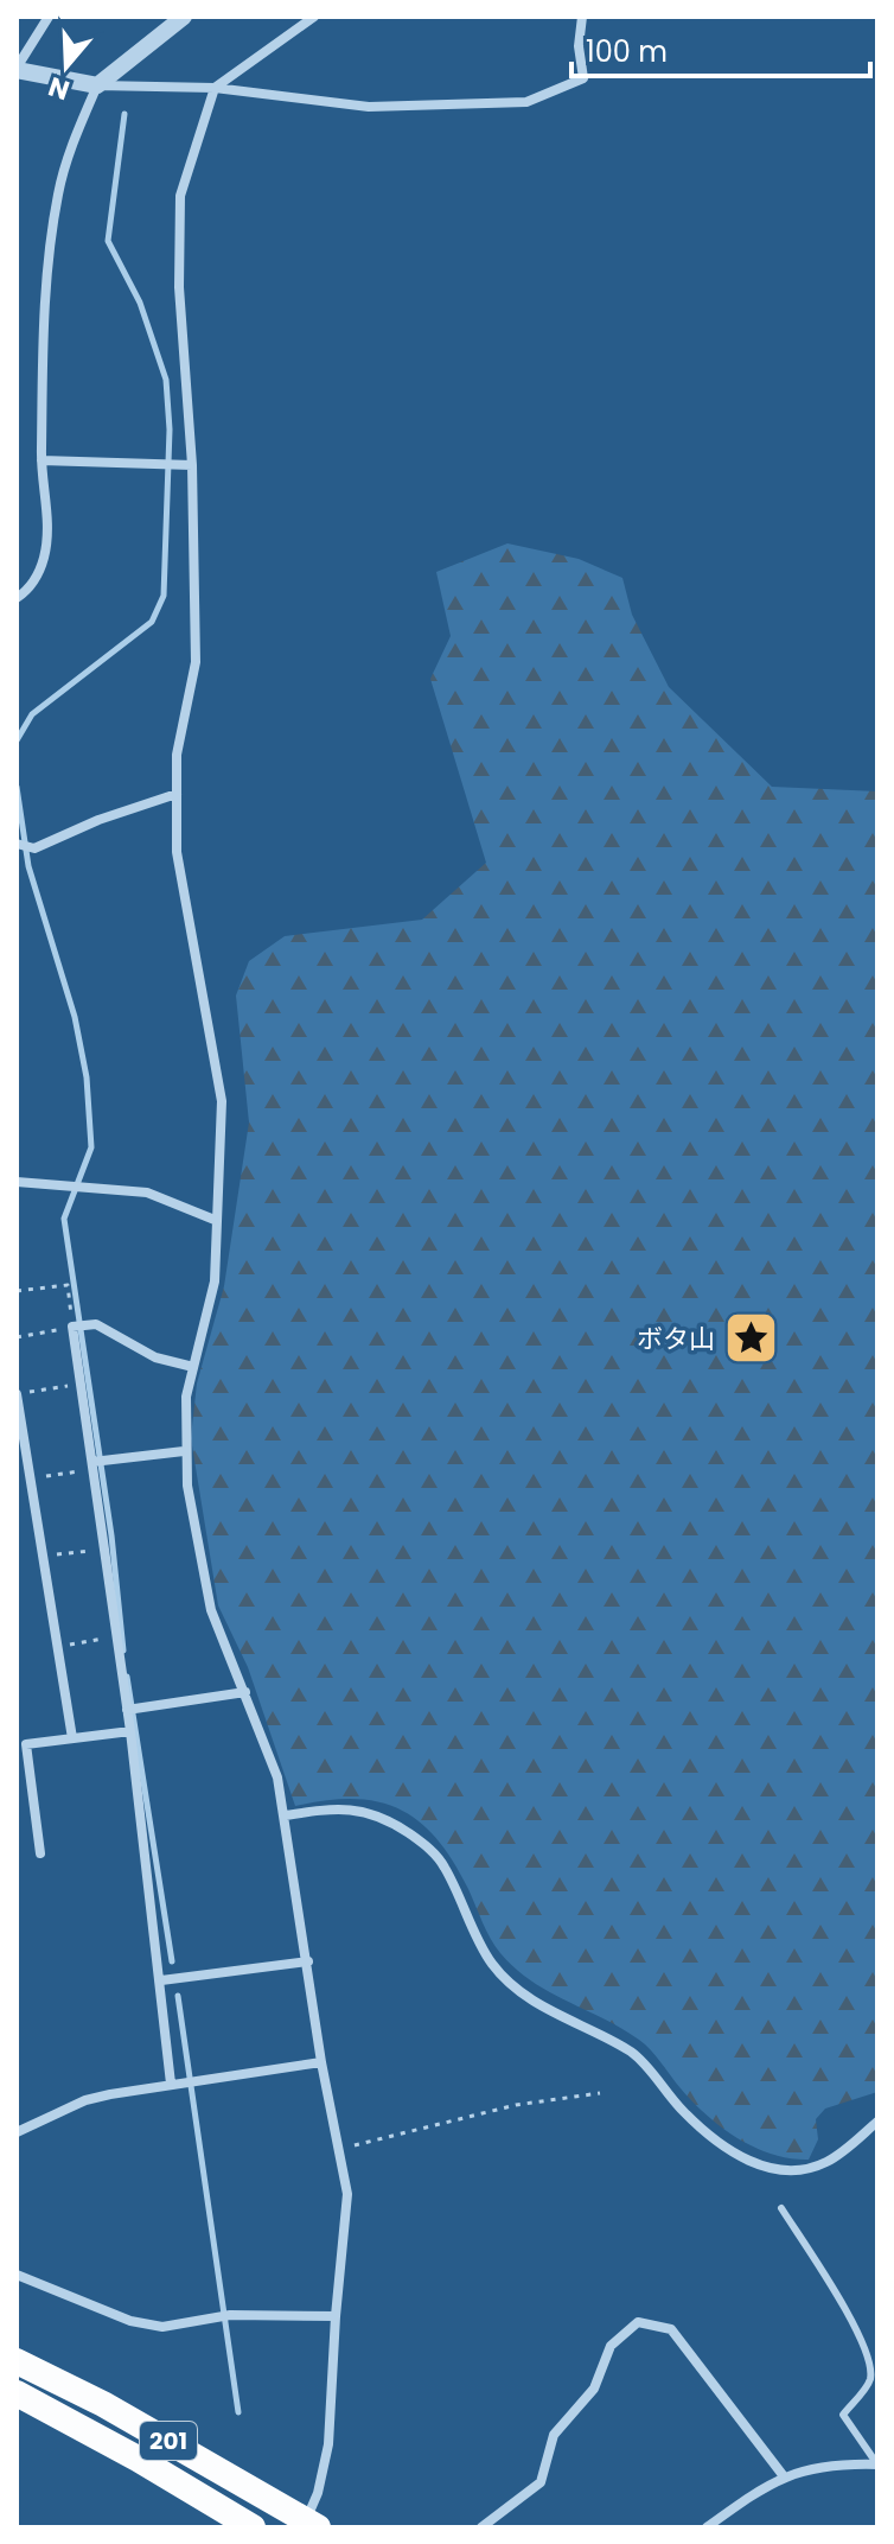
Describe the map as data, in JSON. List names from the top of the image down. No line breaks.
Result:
{"streets":{"highway":["201"]},"places":{"place":["ボタ山"]},"scale_bar":"100 m","north":"bottom"}
